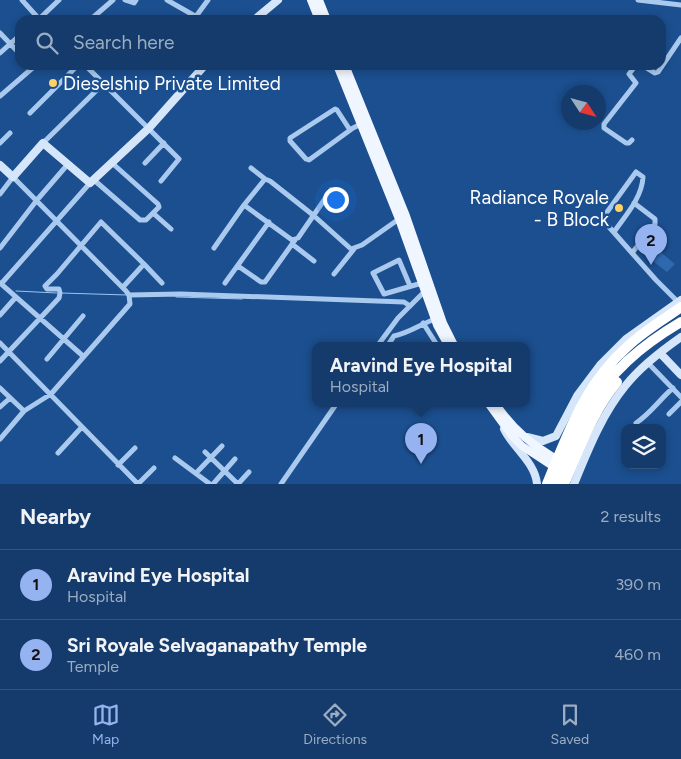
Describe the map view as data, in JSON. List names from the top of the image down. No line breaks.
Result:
{"places":["Dieselship Private Limited","Radiance Royale - B Block"],"north":"bottom right","page":{"search":"Search here","pins":["2","1"],"popup":["Aravind Eye Hospital","Hospital"],"heading":["Nearby","2 results"],"list":[{"mark":"1","name":"Aravind Eye Hospital","note":"Hospital","value":"390 m"},{"mark":"2","name":"Sri Royale Selvaganapathy Temple","note":"Temple","value":"460 m"}],"nav":["Map","Directions","Saved"]}}
